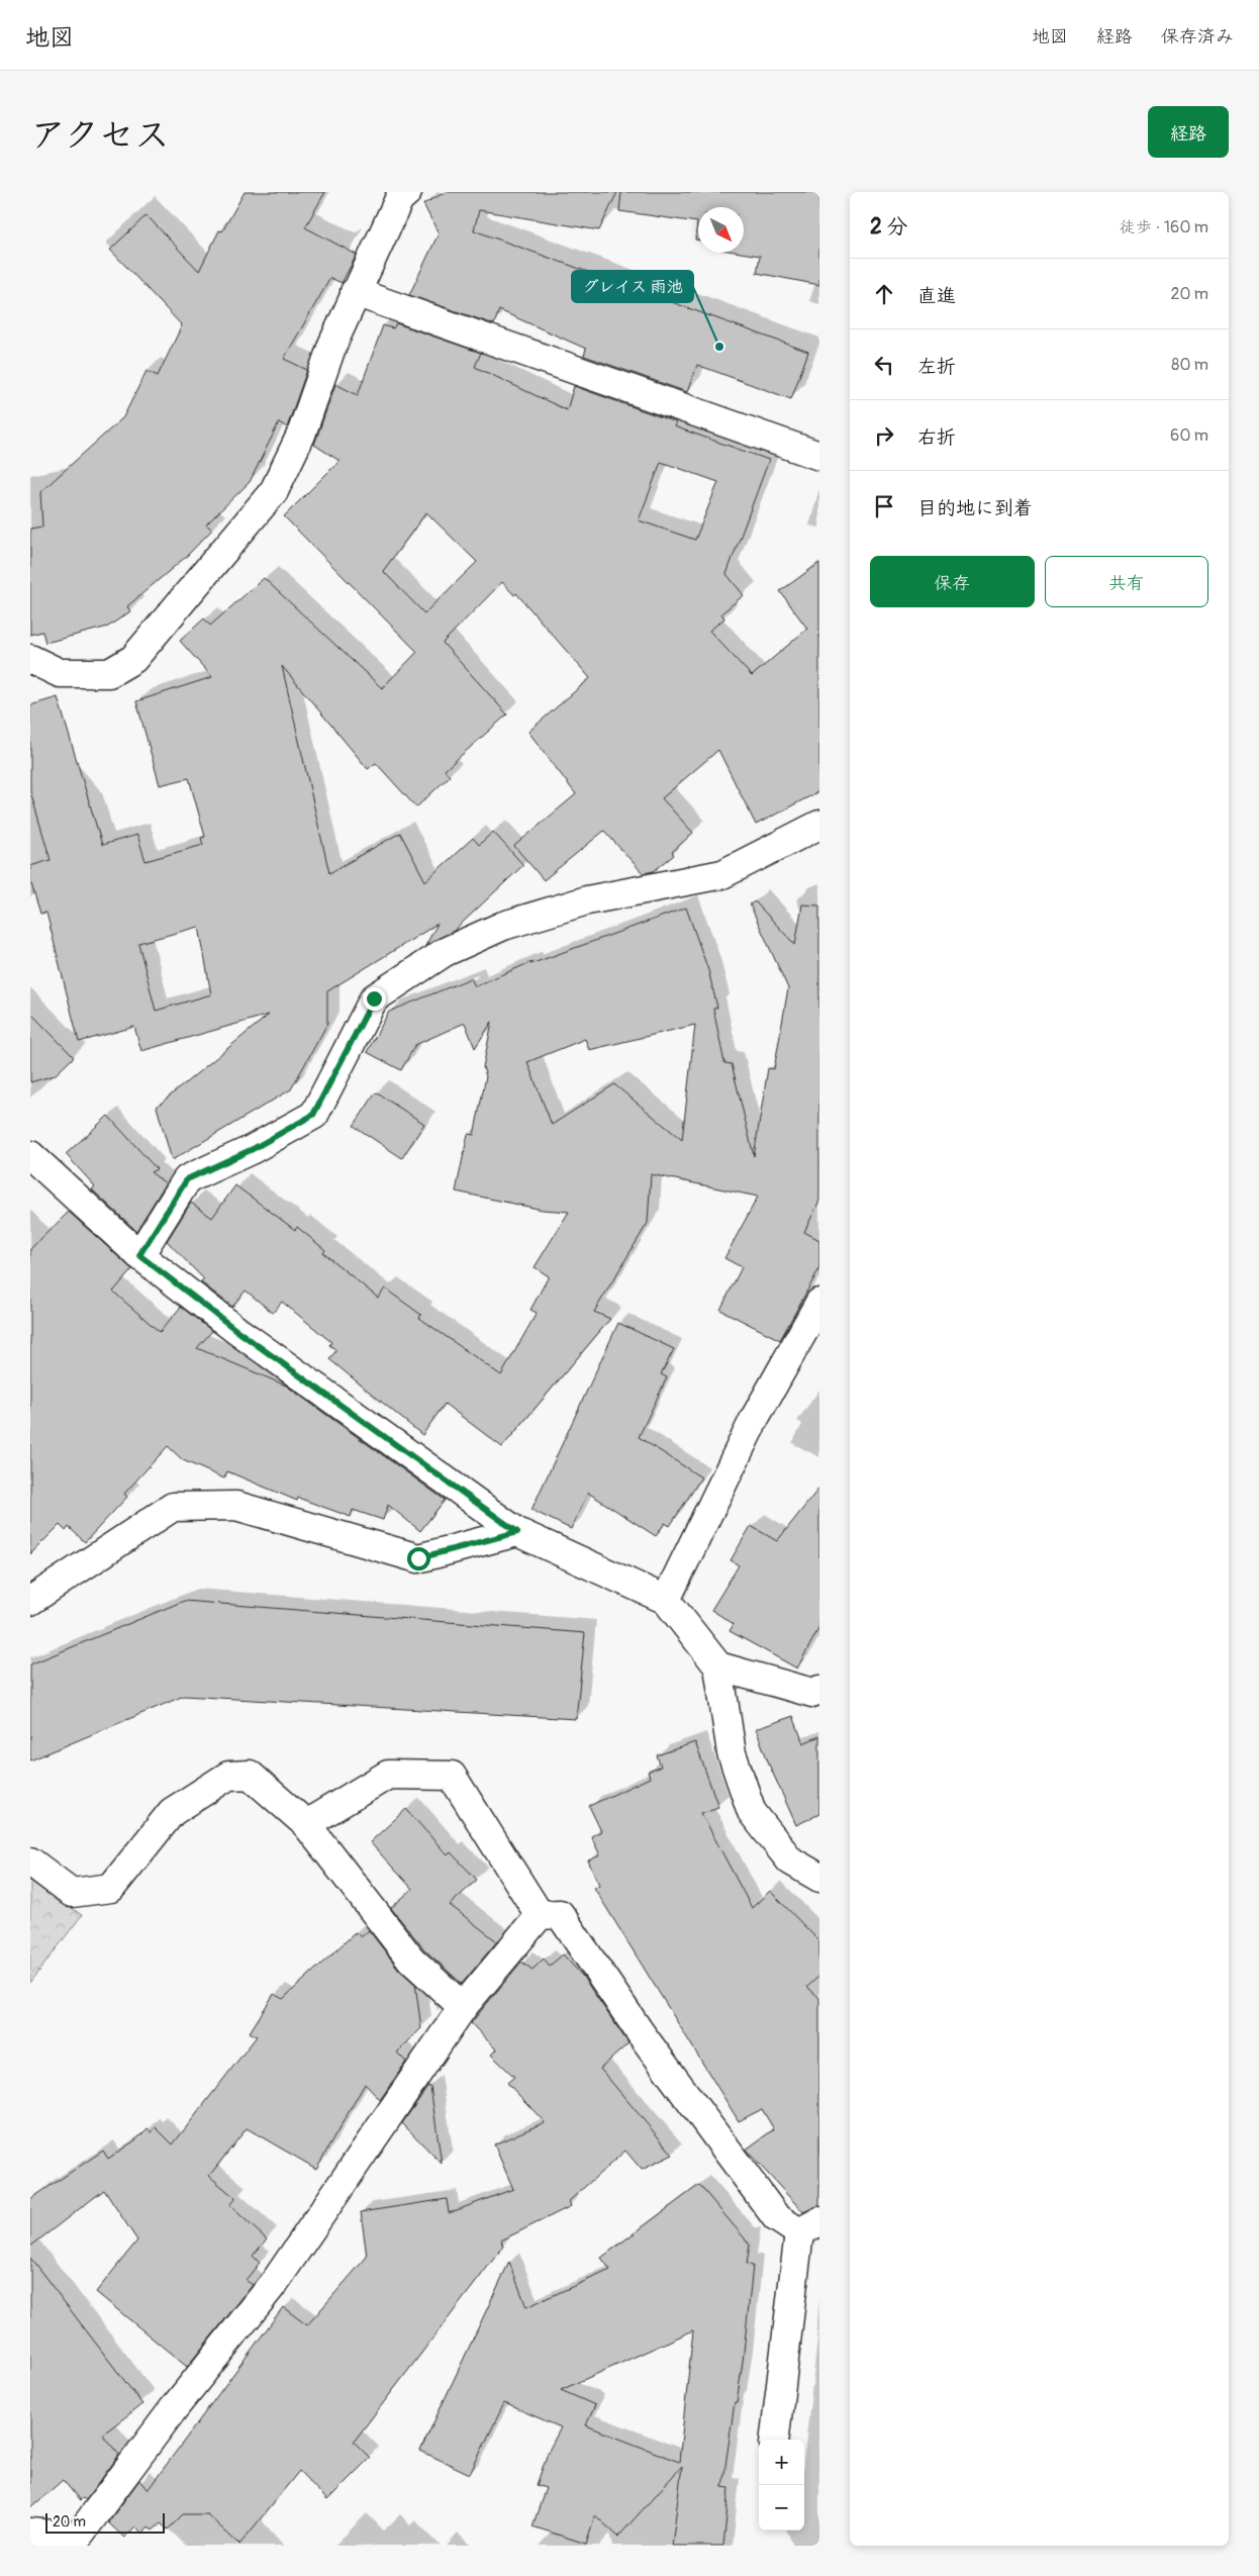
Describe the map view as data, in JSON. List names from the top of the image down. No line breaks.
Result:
{"places":["グレイス 雨池"],"scale_bar":"20 m","north":"bottom right","page":{"header":"地図","nav":["地図","経路","保存済み"],"title":"アクセス","buttons":["経路",["保存","共有"]],"heading":["2 分","徒歩 · 160 m"],"list":[["直進","20 m"],["左折","80 m"],["右折","60 m"],"目的地に到着"],"map_buttons":["+","−"],"scale":"20 m"}}
